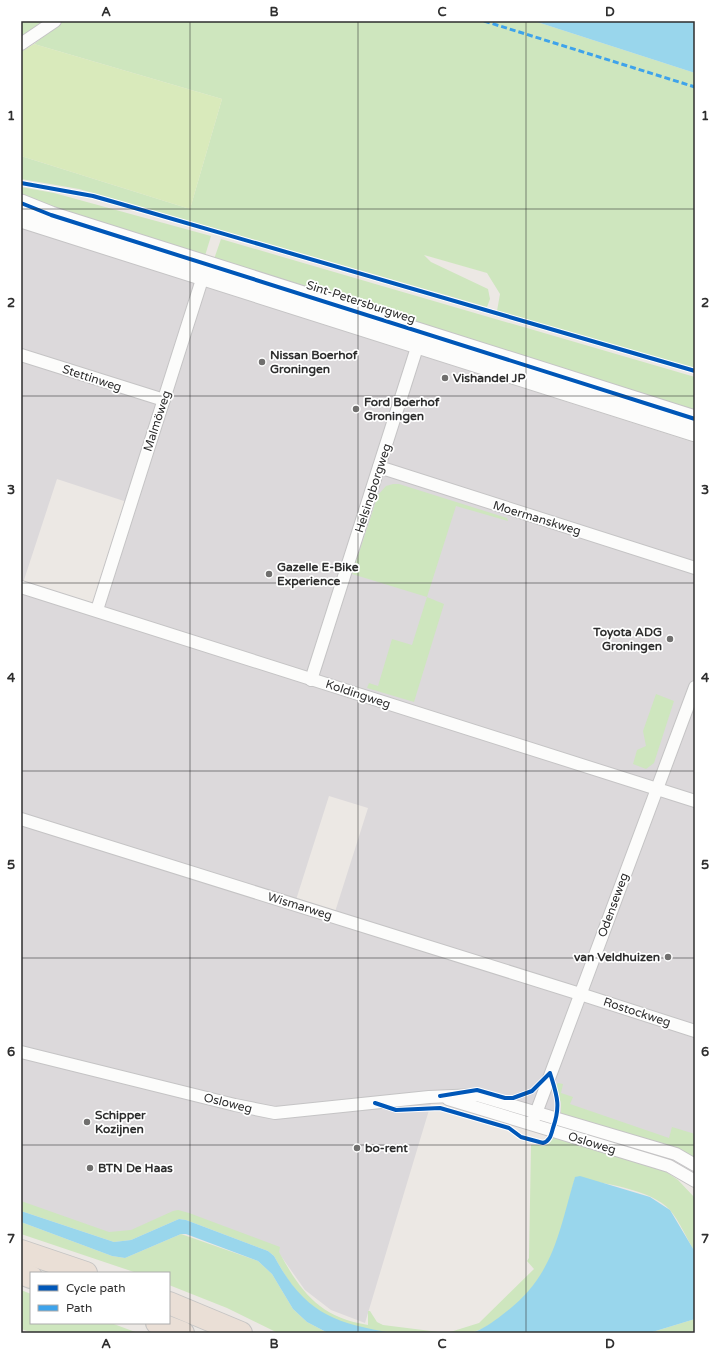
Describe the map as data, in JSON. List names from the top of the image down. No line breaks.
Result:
{"streets":{"street":["Sint-Petersburgweg","Stettinweg","Malmöweg","Helsingborgweg","Moermanskweg","Koldingweg","Odenseweg","Wismarweg","Rostockweg","Osloweg"]},"crossings":[["Sint-Petersburgweg","Malmöweg"],["Sint-Petersburgweg","Helsingborgweg"],["Stettinweg","Malmöweg"],["Malmöweg","Koldingweg"],["Helsingborgweg","Moermanskweg"],["Helsingborgweg","Koldingweg"],["Koldingweg","Odenseweg"],["Odenseweg","Wismarweg"],["Odenseweg","Rostockweg"],["Odenseweg","Osloweg"],["Wismarweg","Rostockweg"]],"places":["Nissan Boerhof Groningen","Vishandel JP","Ford Boerhof Groningen","Gazelle E-Bike Experience","Toyota ADG Groningen","van Veldhuizen","Schipper Kozijnen","bo-rent","BTN De Haas"],"legend":["Cycle path","Path"],"grid":{"columns":["A","B","C","D"],"rows":["1","2","3","4","5","6","7"]}}
